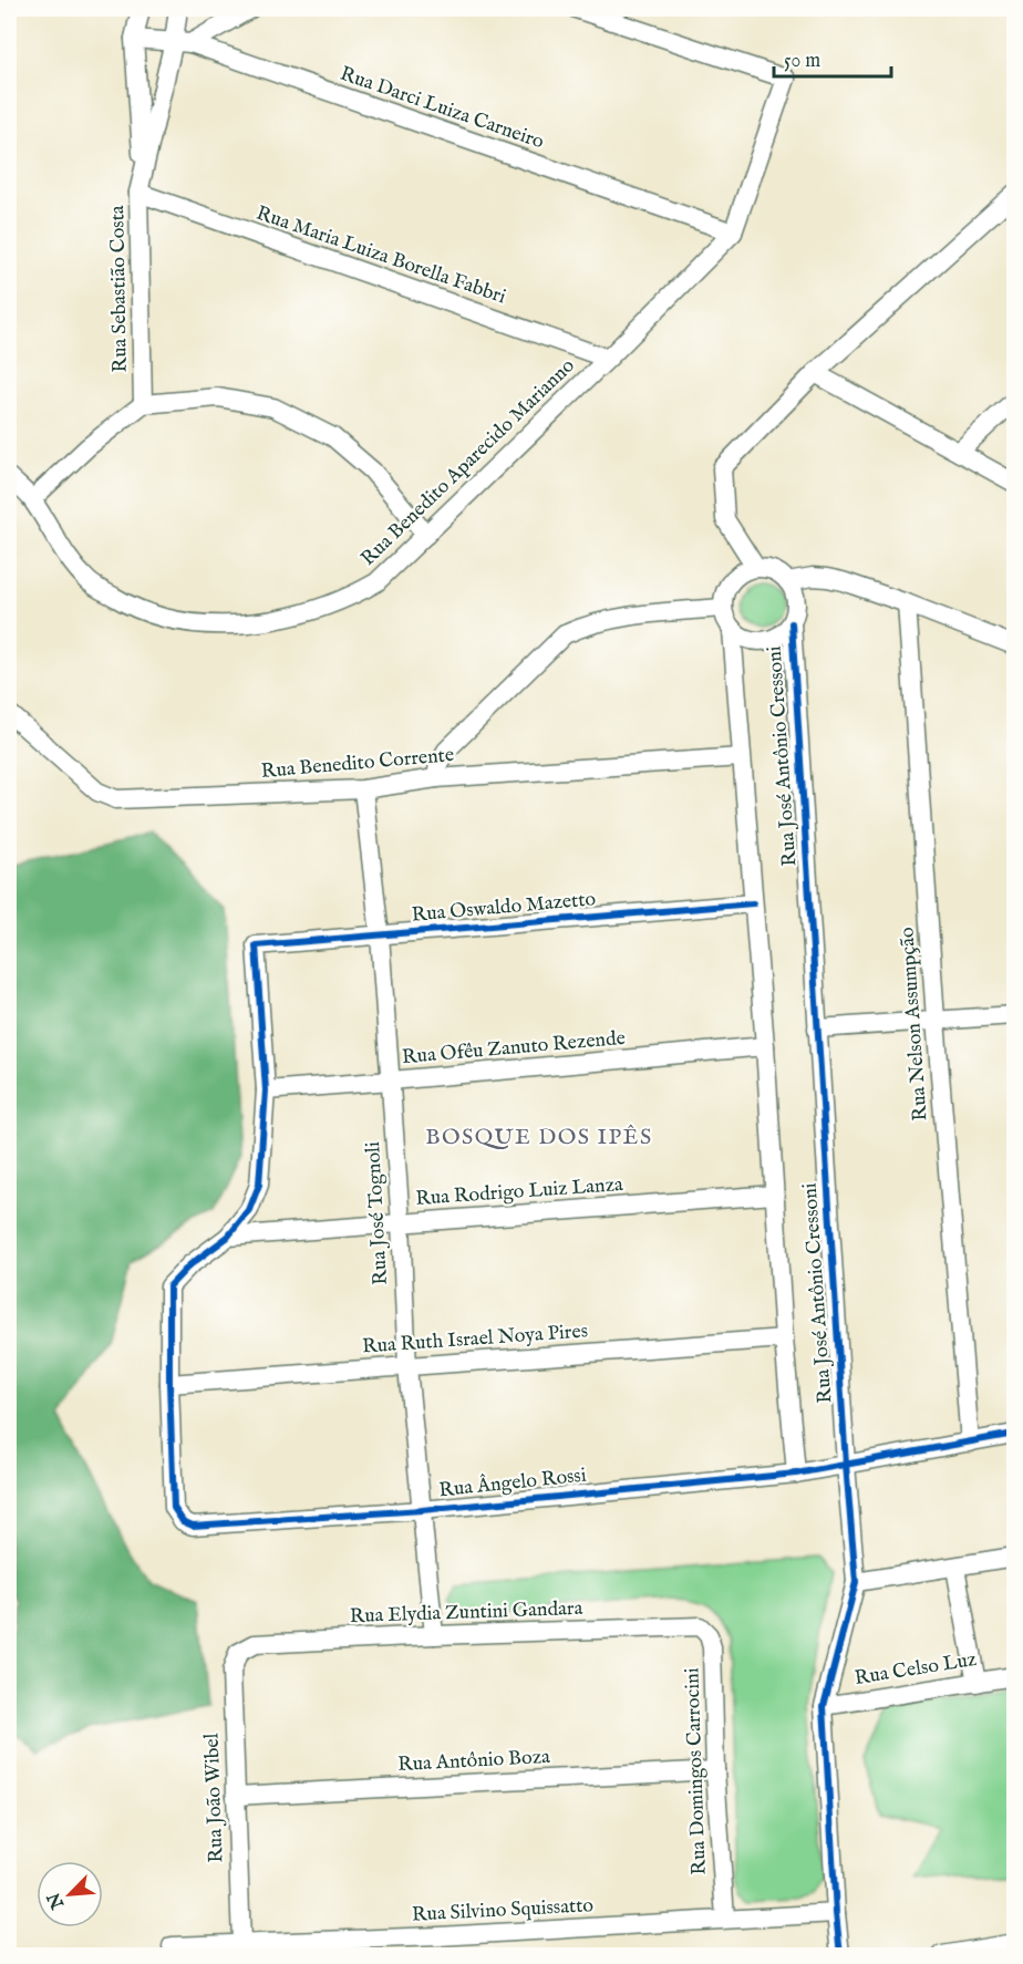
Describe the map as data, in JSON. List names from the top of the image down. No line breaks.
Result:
{"streets":{"street":["Rua Darci Luiza Carneiro","Rua Maria Luiza Borella Fabbri","Rua Sebastião Costa","Rua Benedito Aparecido Marianno","Rua José Antônio Cressoni","Rua Benedito Corrente","Rua Oswaldo Mazetto","Rua Nelson Assumpção","Rua Ofêu Zanuto Rezende","Rua Rodrigo Luiz Lanza","Rua José Tognoli","Rua Ruth Israel Noya Pires","Rua Ângelo Rossi","Rua Elydia Zuntini Gandara","Rua Celso Luz","Rua Antônio Boza","Rua Domingos Carrocini","Rua João Wibel","Rua Silvino Squissatto"]},"crossings":[["Rua Darci Luiza Carneiro","Rua Benedito Aparecido Marianno"],["Rua Maria Luiza Borella Fabbri","Rua Sebastião Costa"],["Rua Maria Luiza Borella Fabbri","Rua Benedito Aparecido Marianno"],["Rua José Antônio Cressoni","Rua Benedito Corrente"],["Rua José Antônio Cressoni","Rua Oswaldo Mazetto"],["Rua José Antônio Cressoni","Rua Ofêu Zanuto Rezende"],["Rua José Antônio Cressoni","Rua Rodrigo Luiz Lanza"],["Rua José Antônio Cressoni","Rua Ruth Israel Noya Pires"],["Rua José Antônio Cressoni","Rua Ângelo Rossi"],["Rua José Antônio Cressoni","Rua Celso Luz"],["Rua José Antônio Cressoni","Rua Silvino Squissatto"],["Rua Benedito Corrente","Rua José Tognoli"],["Rua Oswaldo Mazetto","Rua Ofêu Zanuto Rezende"],["Rua Oswaldo Mazetto","Rua José Tognoli"],["Rua Nelson Assumpção","Rua Ângelo Rossi"],["Rua Ofêu Zanuto Rezende","Rua José Tognoli"],["Rua Rodrigo Luiz Lanza","Rua José Tognoli"],["Rua José Tognoli","Rua Ruth Israel Noya Pires"],["Rua José Tognoli","Rua Ângelo Rossi"],["Rua José Tognoli","Rua Elydia Zuntini Gandara"],["Rua Ruth Israel Noya Pires","Rua Ângelo Rossi"],["Rua Elydia Zuntini Gandara","Rua Domingos Carrocini"],["Rua Elydia Zuntini Gandara","Rua João Wibel"],["Rua Antônio Boza","Rua Domingos Carrocini"],["Rua Antônio Boza","Rua João Wibel"],["Rua Domingos Carrocini","Rua Silvino Squissatto"],["Rua João Wibel","Rua Silvino Squissatto"]],"districts":["BOSQUE DOS IPÊS"],"scale_bar":"50 m","north":"bottom left"}
